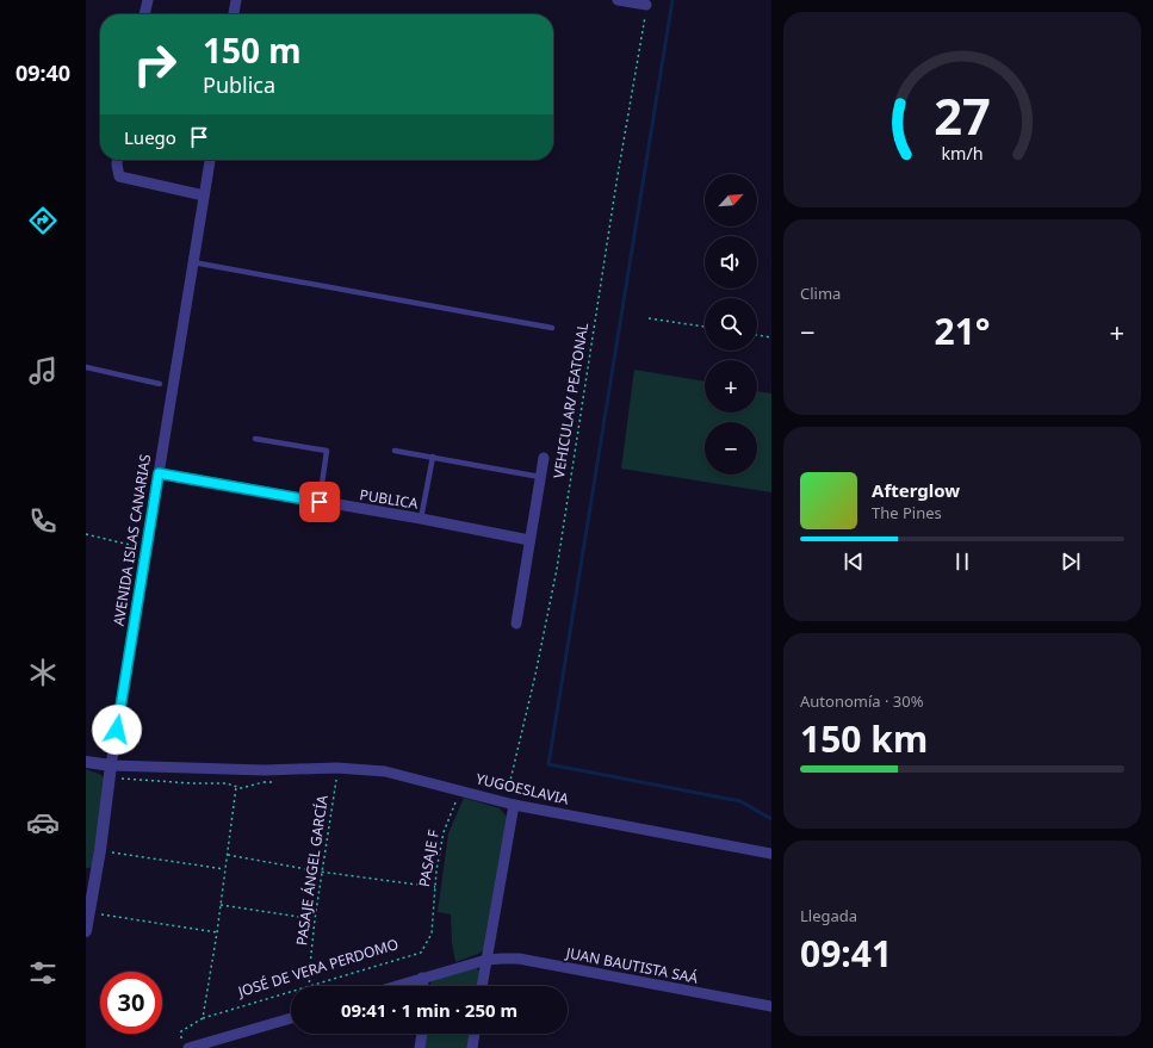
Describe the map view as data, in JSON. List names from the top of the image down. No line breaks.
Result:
{"streets":{"street":["PUBLICA","AVENIDA ISLAS CANARIAS","YUGOESLAVIA","JUAN BAUTISTA SAÁ"],"path":["VEHICULAR/ PEATONAL","PASAJE F","PASAJE ÁNGEL GARCÍA","JOSÉ DE VERA PERDOMO"]},"crossings":[["VEHICULAR/ PEATONAL","YUGOESLAVIA"],["PUBLICA","AVENIDA ISLAS CANARIAS"],["AVENIDA ISLAS CANARIAS","YUGOESLAVIA"],["YUGOESLAVIA","PASAJE F"],["PASAJE F","JOSÉ DE VERA PERDOMO"],["PASAJE ÁNGEL GARCÍA","JOSÉ DE VERA PERDOMO"]],"north":"top right","page":{"tabs":"09:40","turn":["150 m","Publica"],"then":"Luego","map_buttons":["+","−"],"tile":["Clima",["Autonomía · 30%","150 km"],["Llegada","09:41"]],"heat":["−","21°","+"],"song":["Afterglow","The Pines"],"limit":"30","trip":"09:41 · 1 min · 250 m","gauge":["27","km/h"]}}
